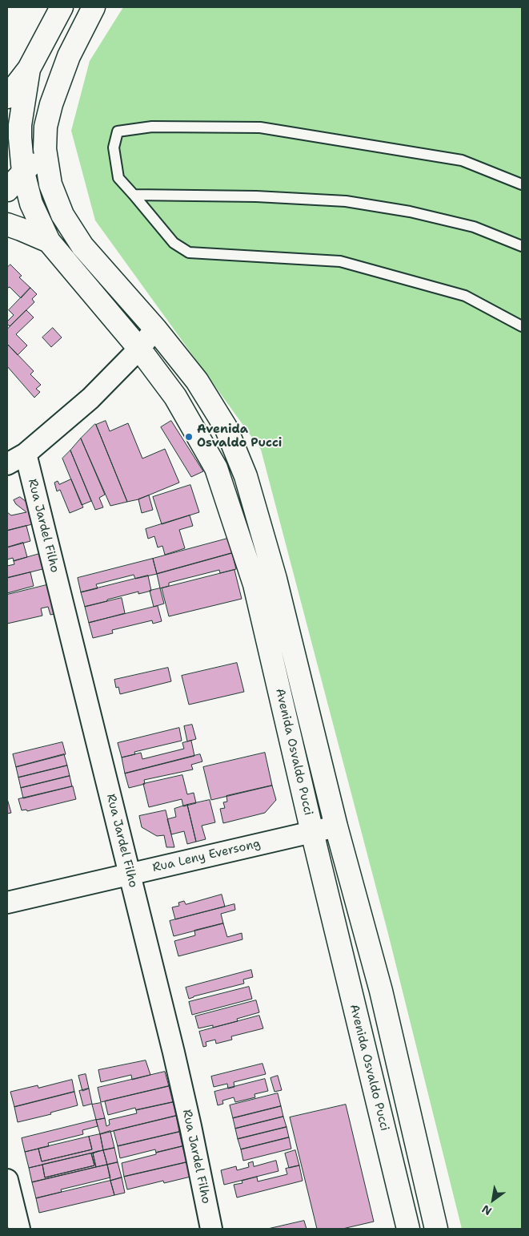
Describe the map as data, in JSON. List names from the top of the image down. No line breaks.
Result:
{"streets":{"main road":["Avenida Osvaldo Pucci"],"street":["Rua Jardel Filho","Rua Leny Eversong"]},"crossings":[["Rua Jardel Filho","Rua Leny Eversong"],["Avenida Osvaldo Pucci","Rua Leny Eversong"]],"places":["Avenida Osvaldo Pucci"],"north":"bottom left"}
